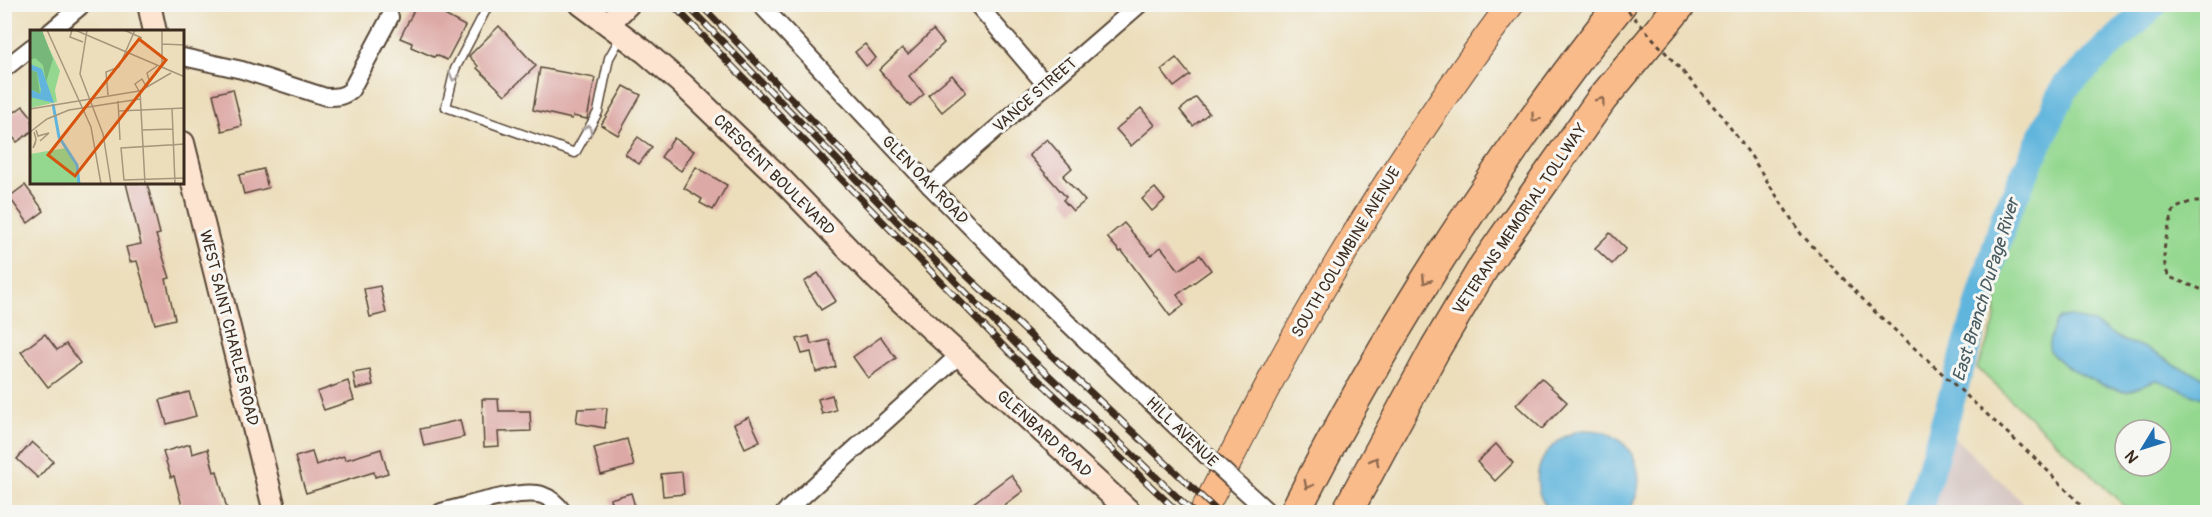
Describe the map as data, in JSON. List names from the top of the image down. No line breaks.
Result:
{"streets":{"highway":["VETERANS MEMORIAL TOLLWAY"],"main road":["SOUTH COLUMBINE AVENUE"],"street":["VANCE STREET","CRESCENT BOULEVARD","GLEN OAK ROAD","WEST SAINT CHARLES ROAD","HILL AVENUE","GLENBARD ROAD"]},"crossings":[["VANCE STREET","GLEN OAK ROAD"],["CRESCENT BOULEVARD","GLENBARD ROAD"],["GLEN OAK ROAD","HILL AVENUE"]],"water":["East Branch DuPage River"],"north":"bottom left"}
